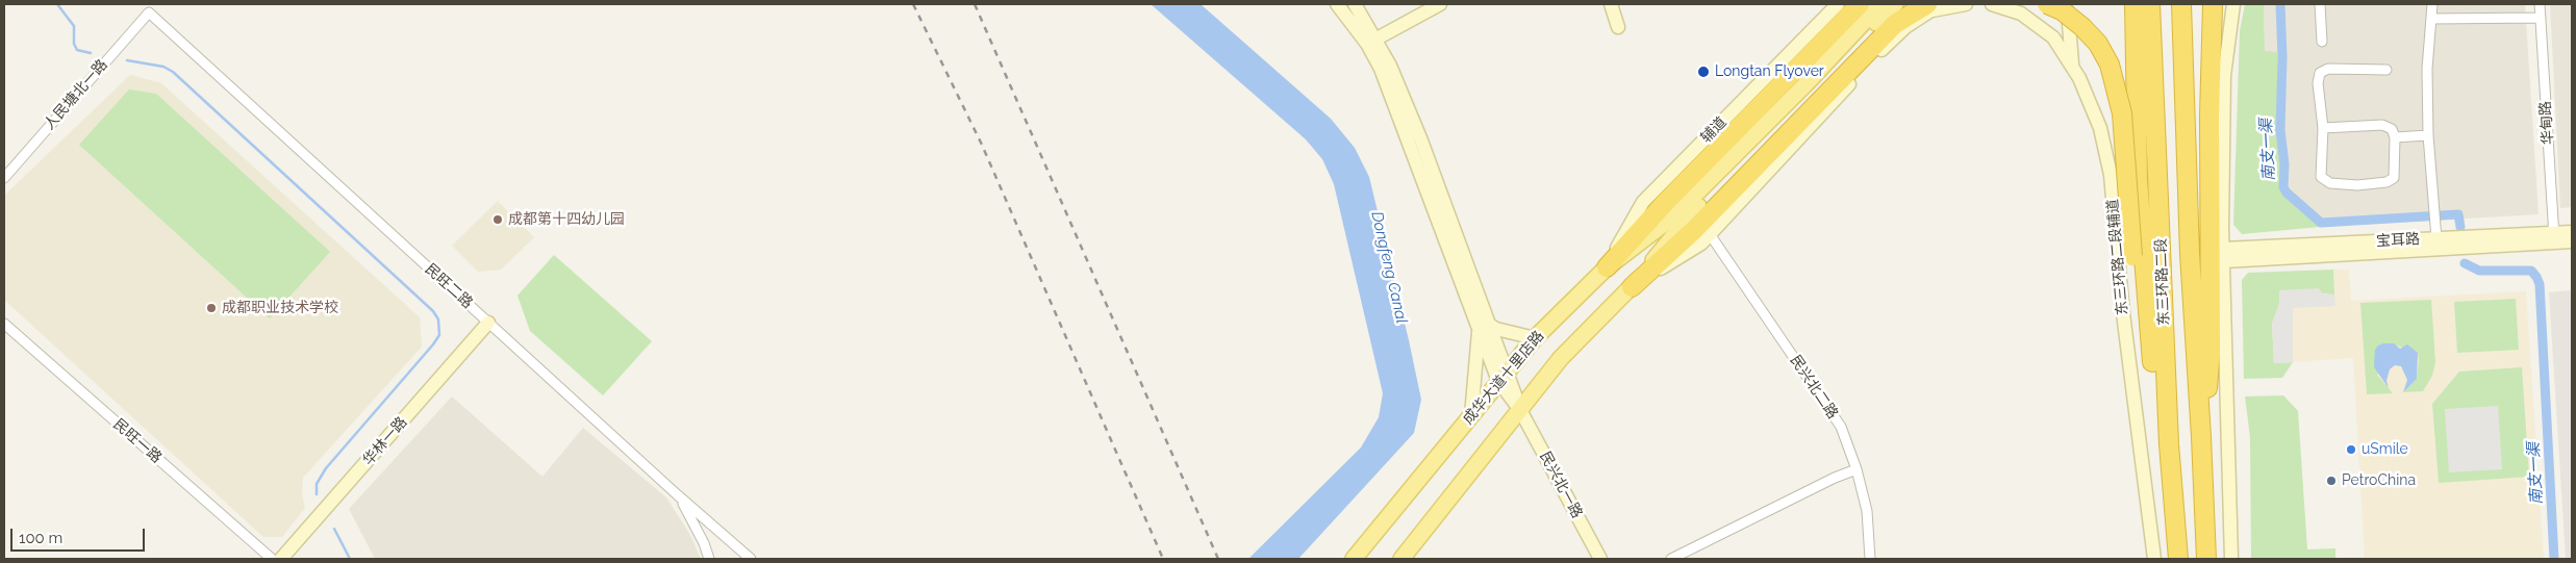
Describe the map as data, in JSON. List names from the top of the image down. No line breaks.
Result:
{"streets":{"highway":["东三环路二段"],"main road":["辅道","宝耳路","东三环路二段辅道","成华大道十里店路","华林一路","民兴北一路"],"street":["人民塘北一路","华甸路","民旺二路","民兴北二路","民旺一路"]},"crossings":[["人民塘北一路","民旺二路"],["华甸路","宝耳路"],["辅道","成华大道十里店路"],["民旺二路","华林一路"],["成华大道十里店路","民兴北一路"]],"water":["南支一渠","Dongfeng Canal"],"places":["Longtan Flyover","成都第十四幼儿园","成都职业技术学校","uSmile","PetroChina"],"scale_bar":"100 m"}
